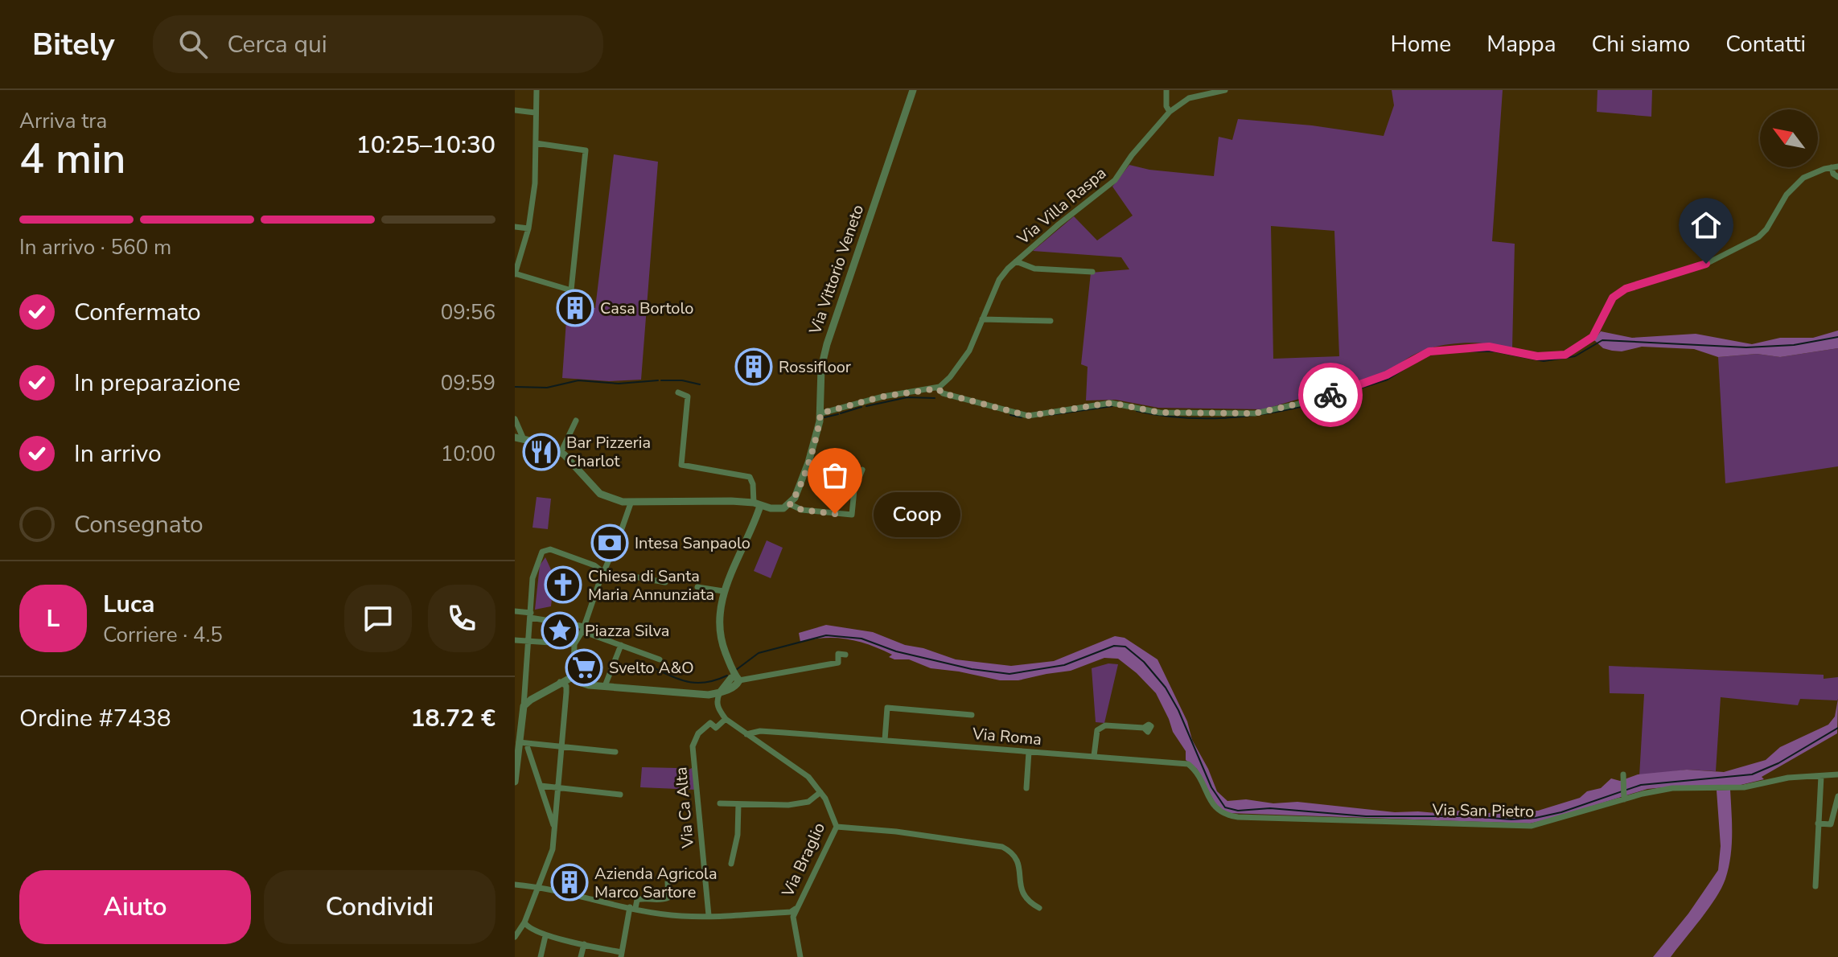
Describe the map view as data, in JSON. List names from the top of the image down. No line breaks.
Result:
{"streets":{"street":["Via Villa Raspa","Via Vittorio Veneto","Via Roma","Via Ca Alta","Via San Pietro","Via Braglio"]},"crossings":[["Via Roma","Via San Pietro"],["Via Roma","Via Braglio"],["Via Ca Alta","Via Braglio"]],"places":{"building":["Casa Bortolo","Rossifloor","Azienda Agricola Marco Sartore"],"restaurant":["Bar Pizzeria Charlot"],"other":["Coop"],"bank":["Intesa Sanpaolo"],"church":["Chiesa di Santa Maria Annunziata"],"place":["Piazza Silva"],"supermarket":["Svelto A&O"]},"north":"top left","page":{"header":"Bitely","search":"Cerca qui","nav":["Home","Mappa","Chi siamo","Contatti"],"heading":["4 min","Arriva tra","10:25–10:30"],"panel":["Luca","Corriere · 4.5","Ordine #7438","18.72 €"],"bar":"In arrivo · 560 m","list":[["Confermato","09:56"],["In preparazione","09:59"],["In arrivo","10:00"],"Consegnato"],"bubble":"Coop","round":"L","buttons":["Aiuto","Condividi"]}}
